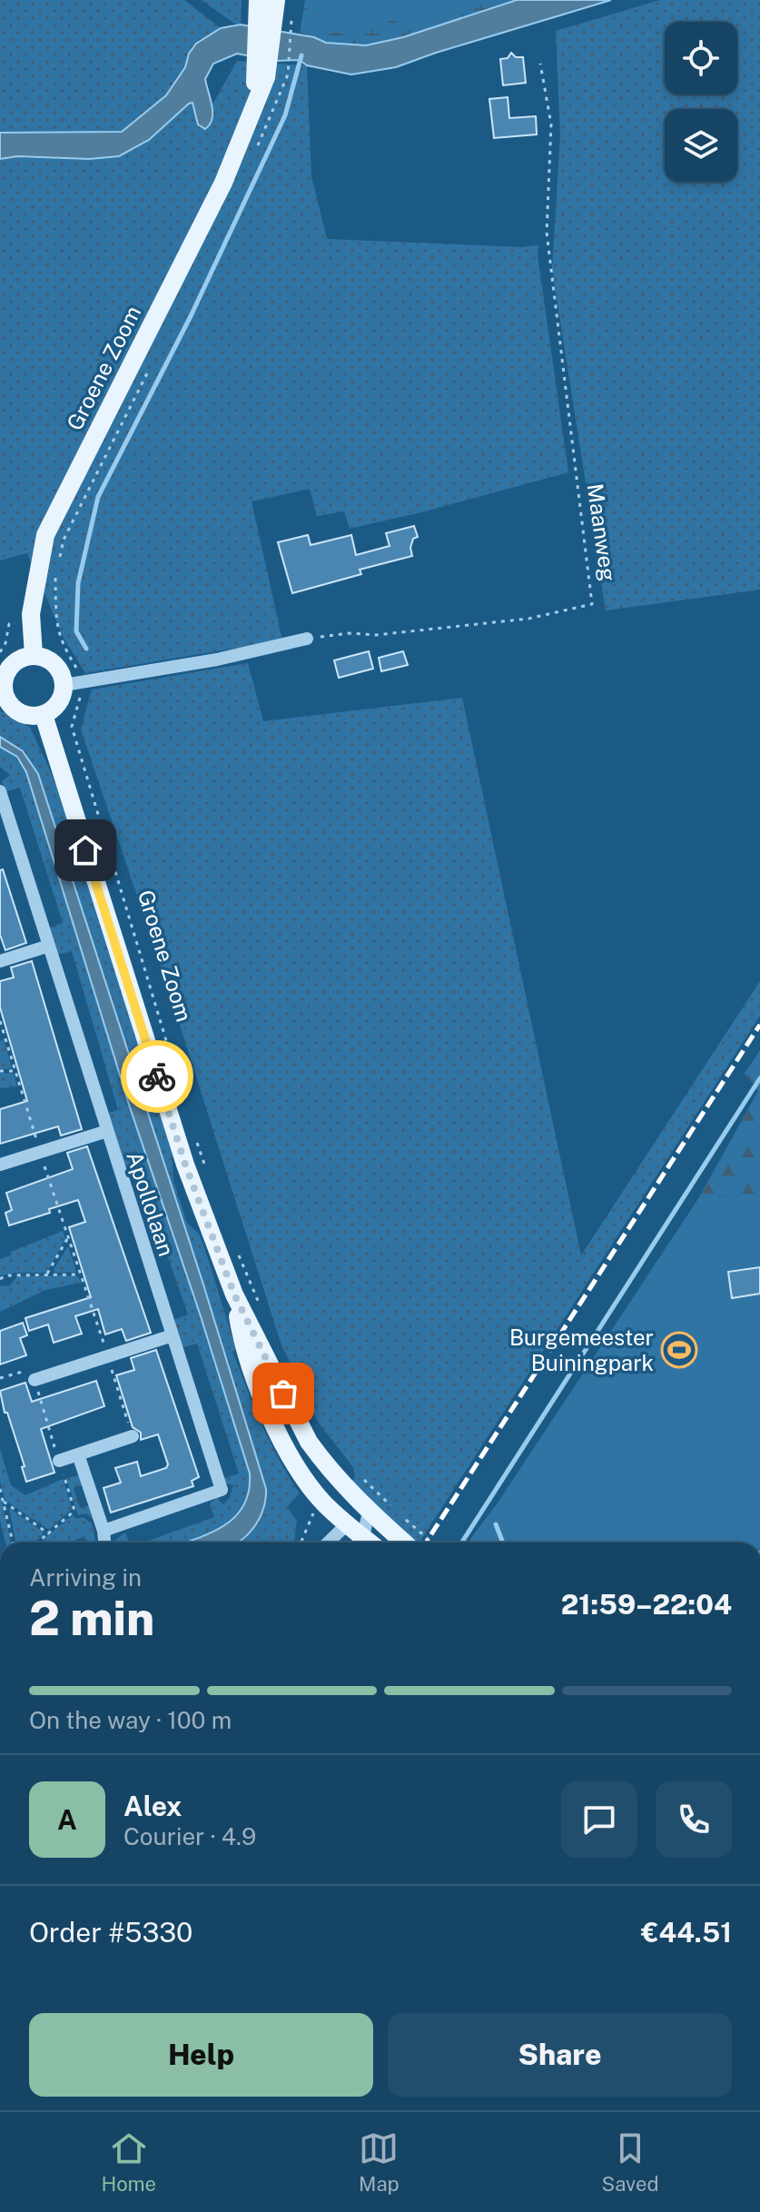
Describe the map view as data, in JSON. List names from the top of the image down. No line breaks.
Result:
{"streets":{"main road":["Groene Zoom"],"street":["Apollolaan"],"path":["Maanweg"]},"places":{"sports":["Burgemeester Buiningpark"]},"page":{"heading":["2 min","Arriving in","21:59–22:04"],"panel":["Alex","Courier · 4.9","Order #5330","€44.51"],"bar":"On the way · 100 m","round":"A","buttons":["Help","Share"],"tabs":["Home","Map","Saved"]}}
